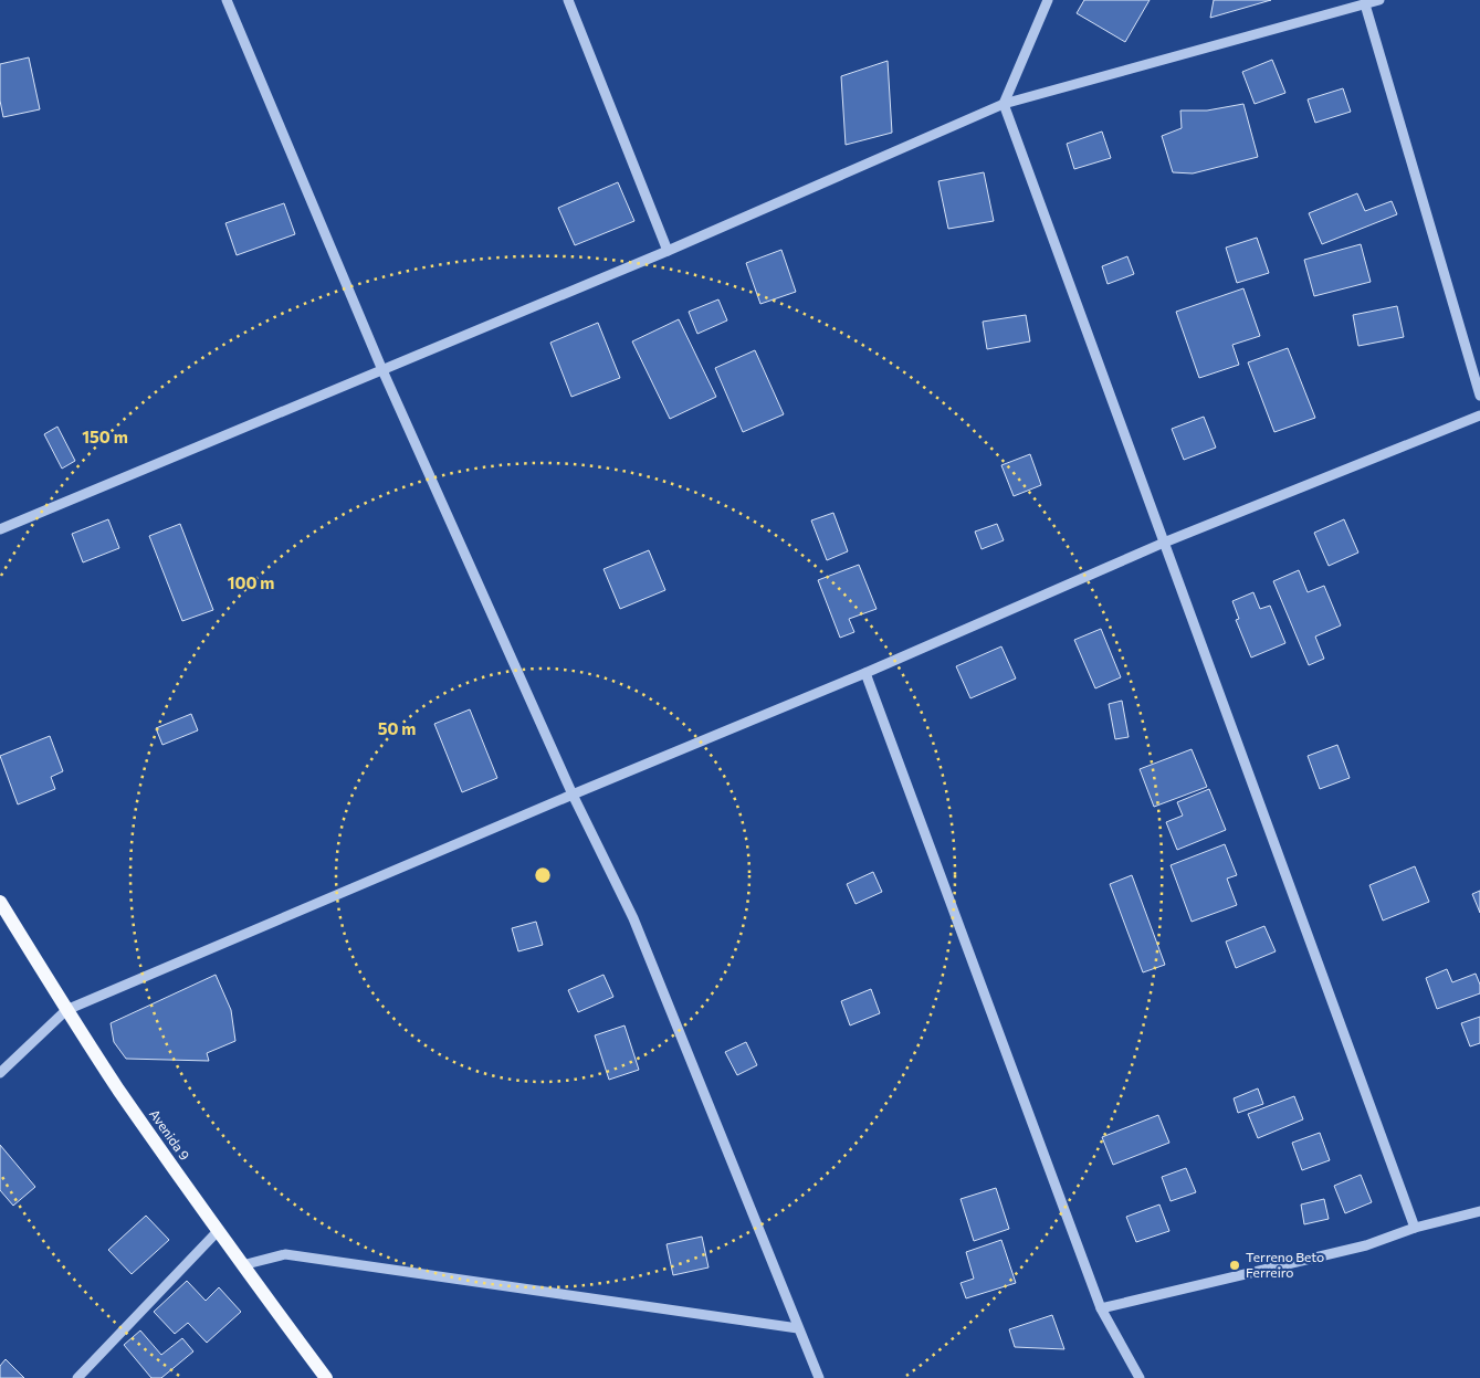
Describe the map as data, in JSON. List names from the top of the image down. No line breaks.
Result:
{"streets":{"main road":["Avenida 9"]},"places":["Terreno Beto Ferreiro"],"rings":["150 m","100 m","50 m"]}
